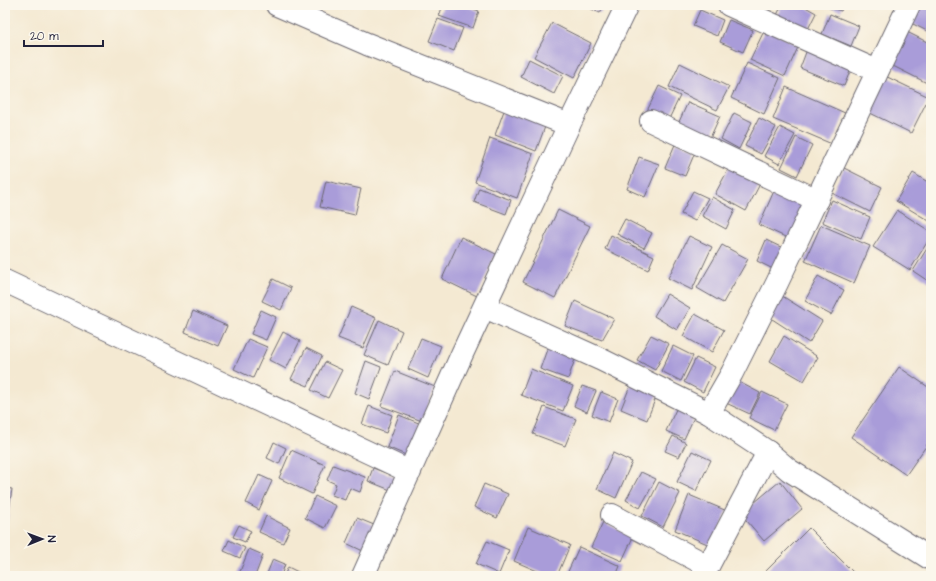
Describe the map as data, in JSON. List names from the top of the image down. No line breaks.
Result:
{"scale_bar":"20 m","north":"right"}
